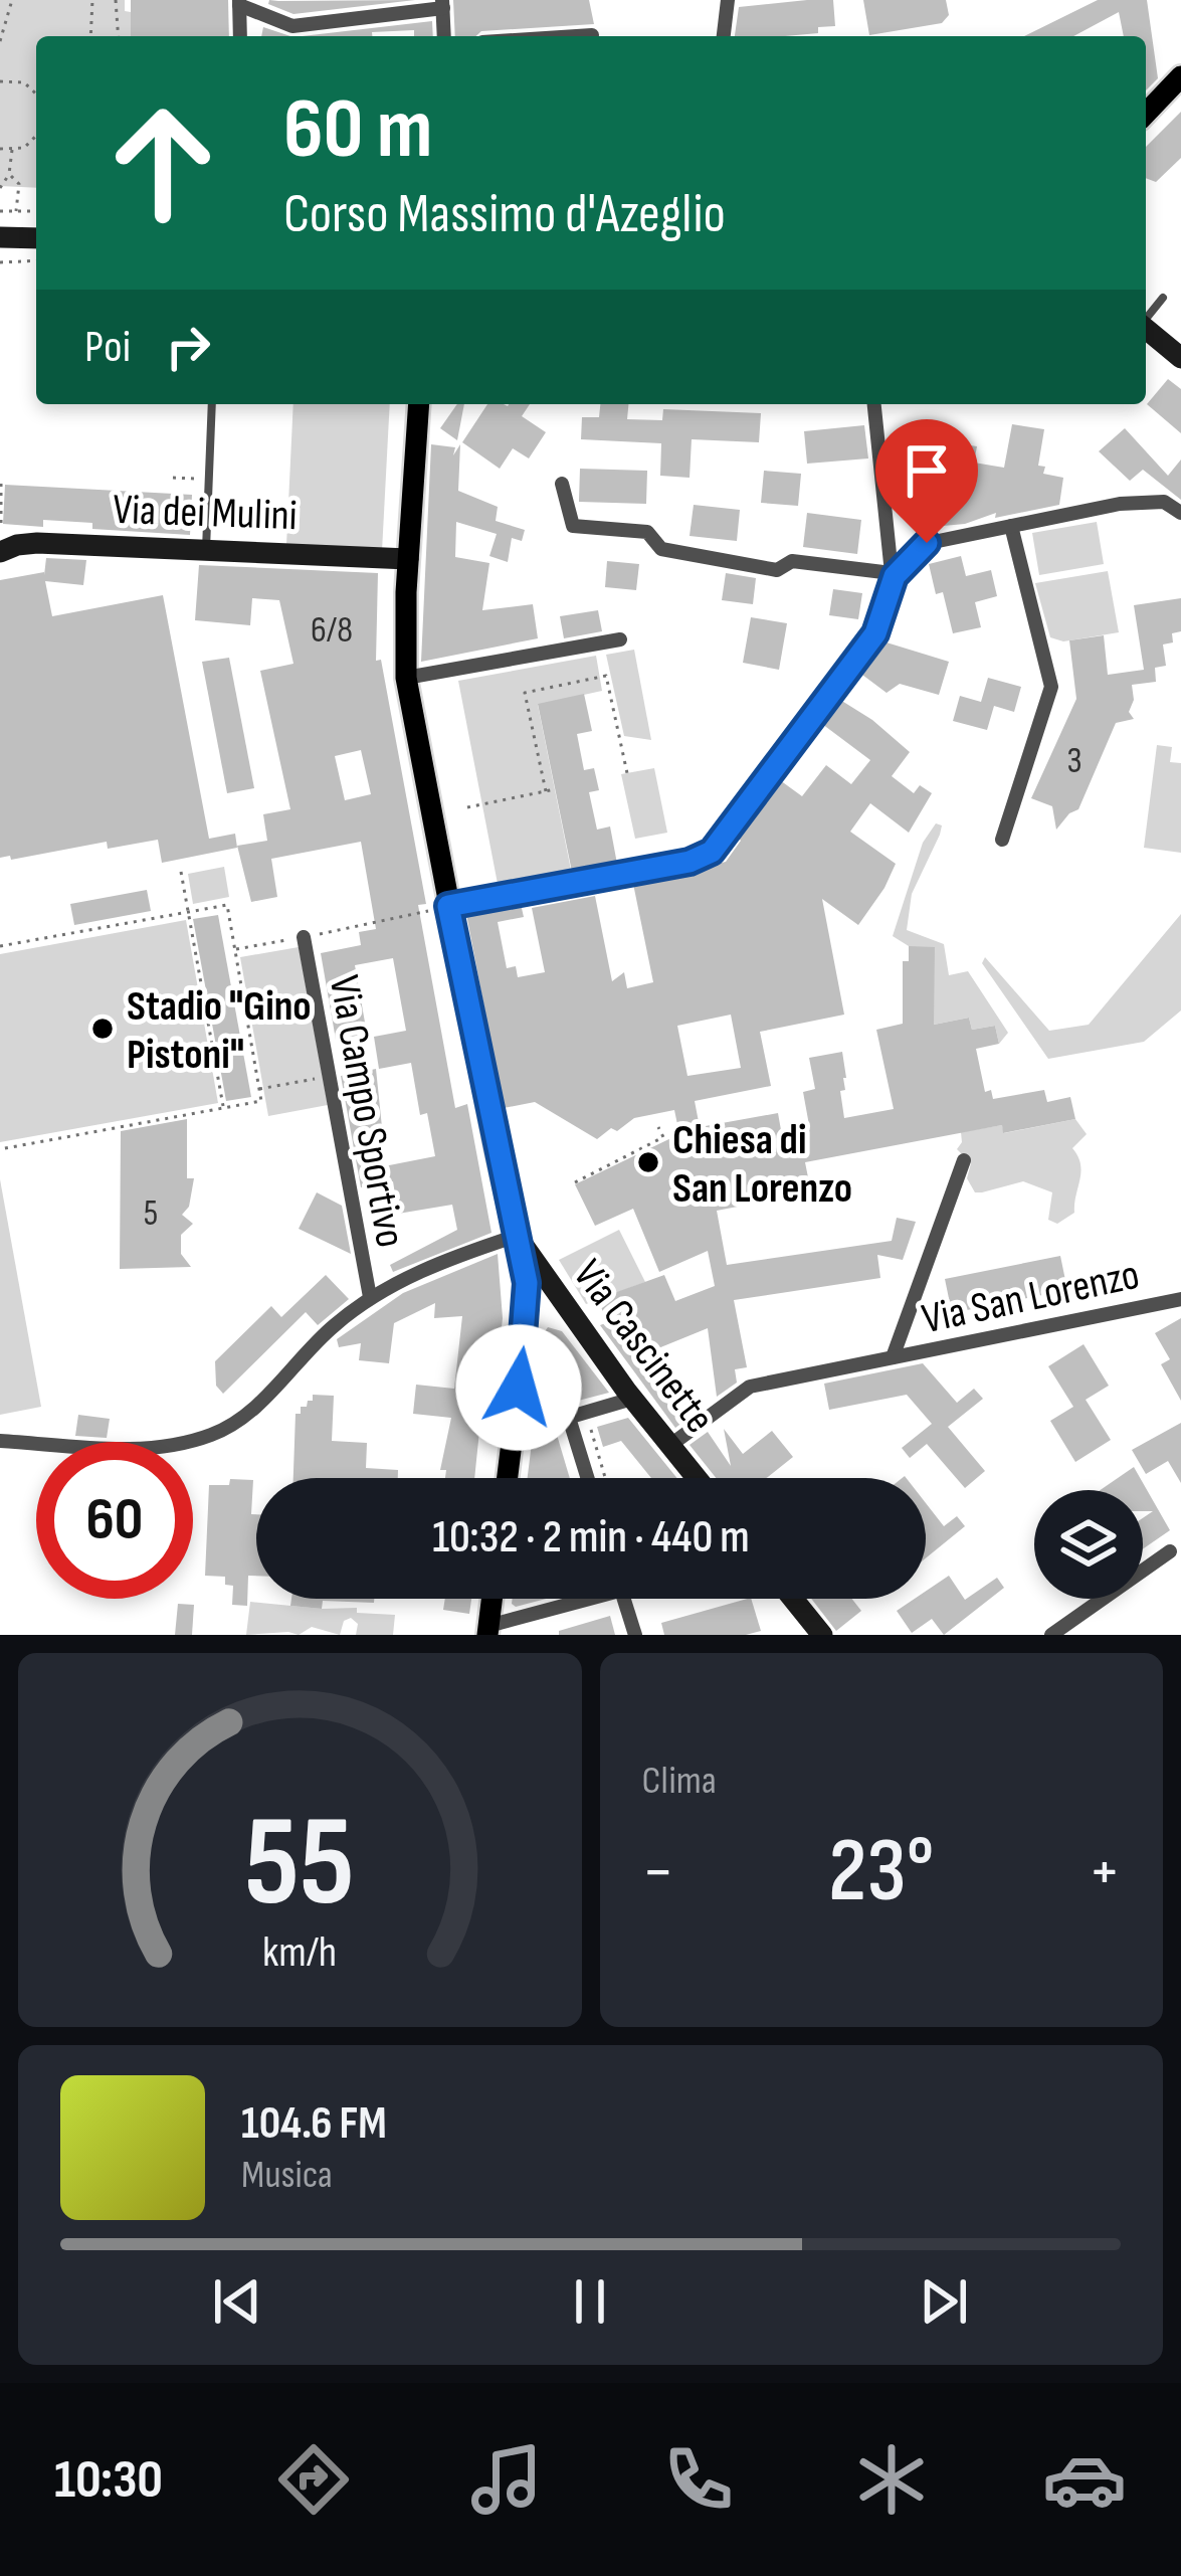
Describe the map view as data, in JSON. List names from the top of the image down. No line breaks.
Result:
{"streets":{"main road":["Via dei Mulini","Via Cascinette"],"street":["Via Campo Sportivo","Via San Lorenzo"]},"crossings":[["Via San Lorenzo","Via Cascinette"]],"places":["Stadio \"Gino Pistoni\"","Chiesa di San Lorenzo"],"house_numbers":["6/8","3","5"],"page":{"turn":["60 m","Corso Massimo d'Azeglio"],"then":"Poi","limit":"60","trip":"10:32 · 2 min · 440 m","tile":"Clima","heat":["−","23°","+"],"song":["104.6 FM","Musica"],"tabs":"10:30","gauge":["55","km/h"]}}
